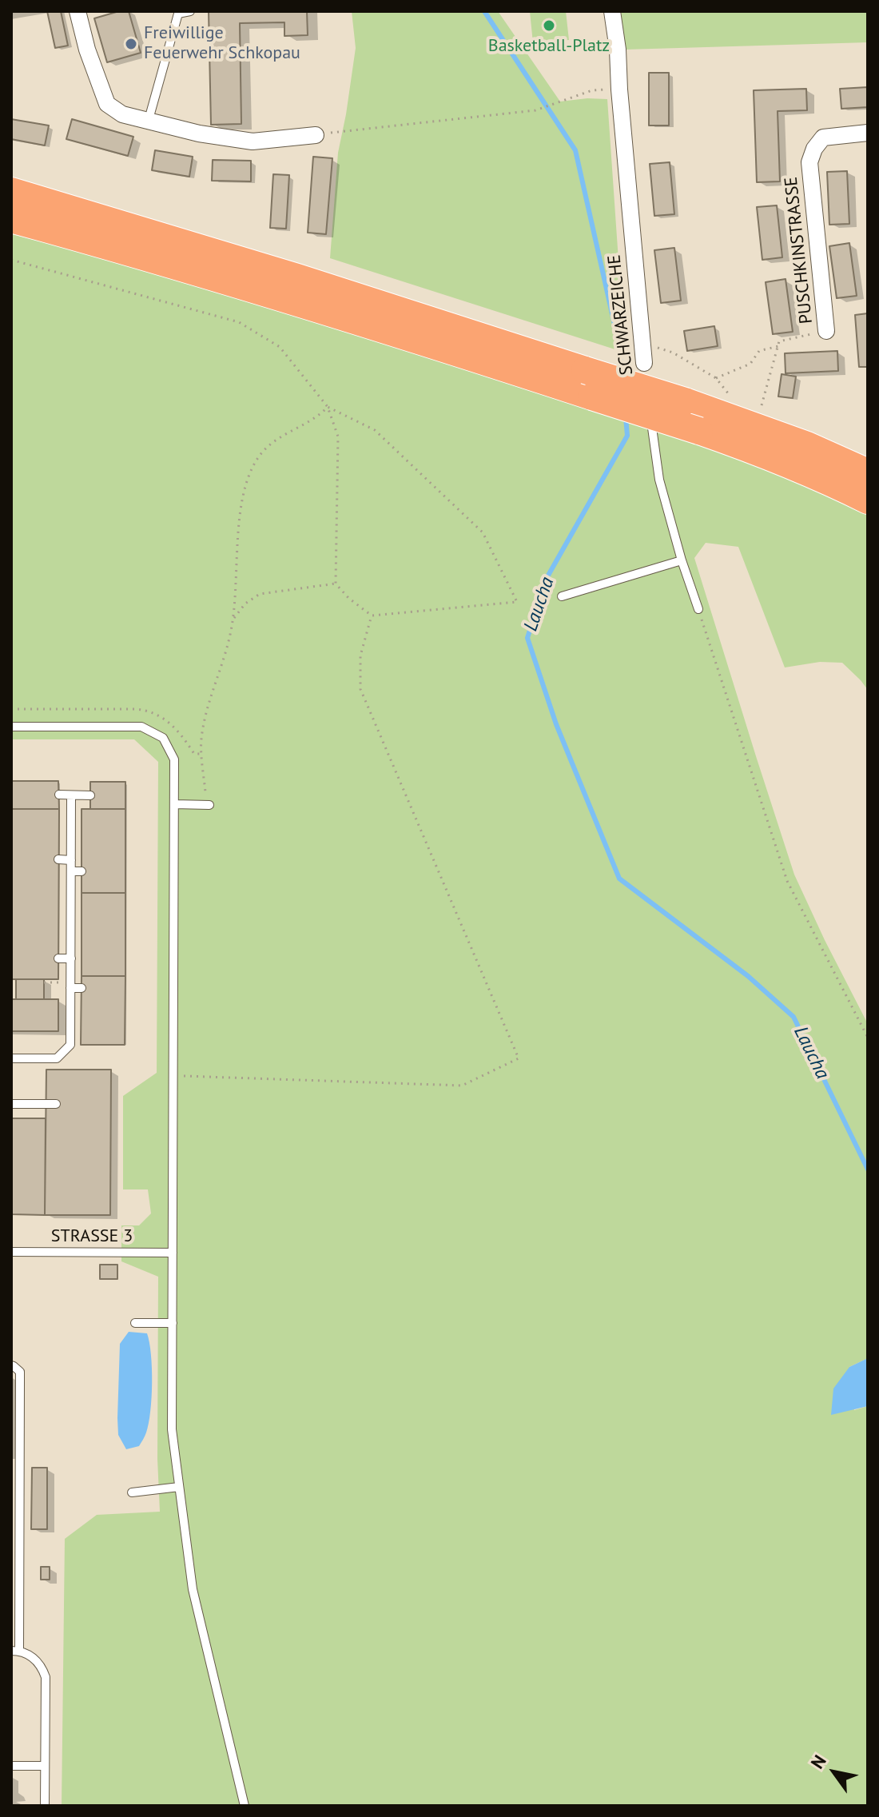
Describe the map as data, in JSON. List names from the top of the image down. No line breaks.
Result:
{"streets":{"street":["PUSCHKINSTRASSE","SCHWARZEICHE"],"lane":["STRASSE 3"]},"water":["Laucha"],"places":["Basketball-Platz","Freiwillige Feuerwehr Schkopau"],"north":"top left"}
